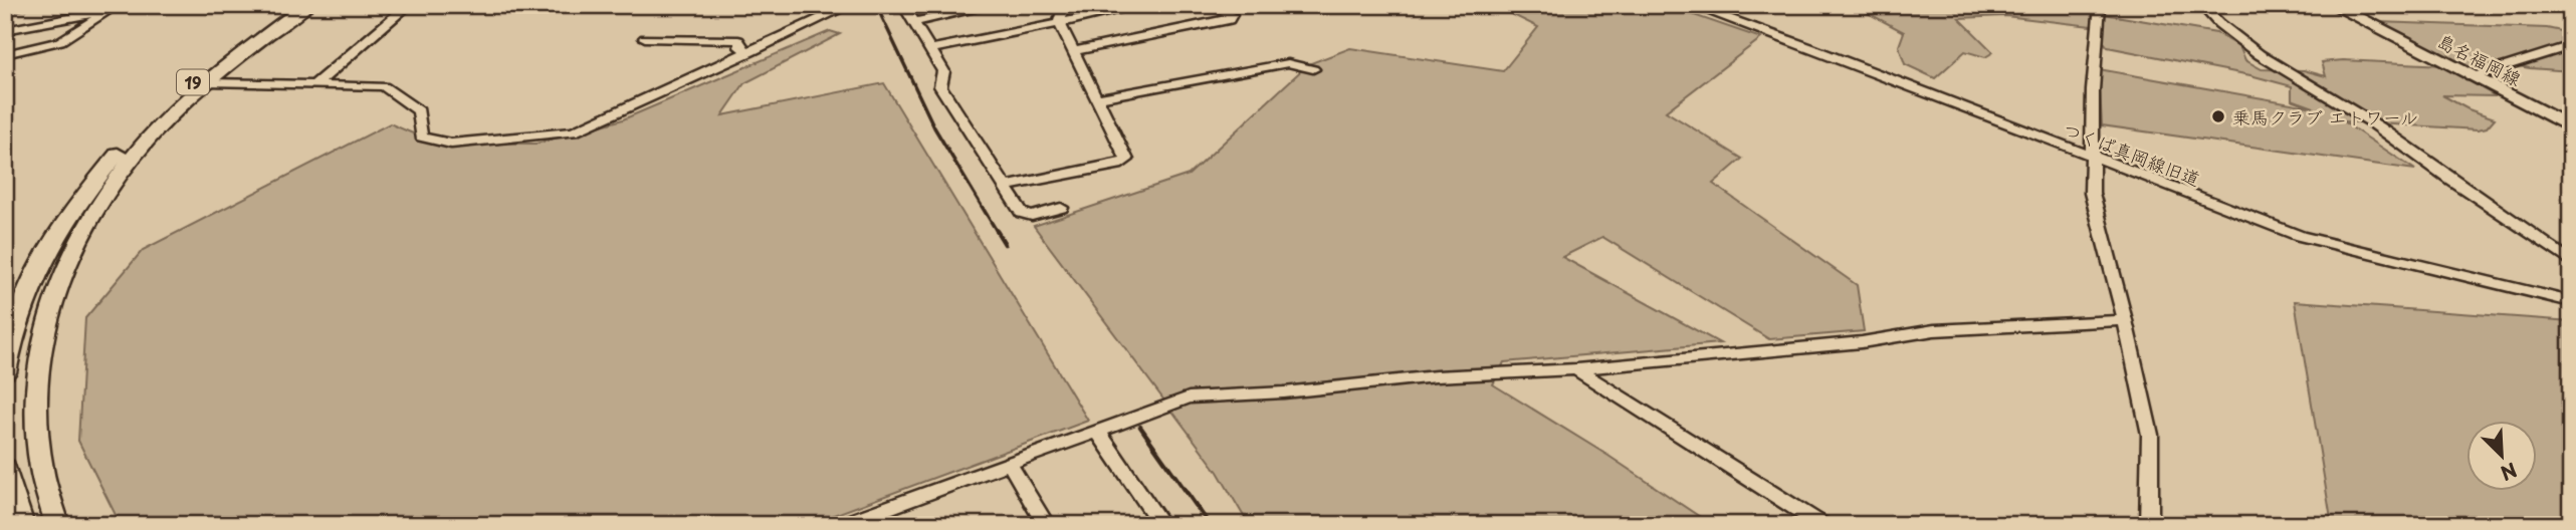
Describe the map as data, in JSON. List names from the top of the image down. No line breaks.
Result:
{"streets":{"main road":["島名福岡線","19"],"street":["つくば真岡線旧道"]},"places":["乗馬クラブ エトワール"],"north":"bottom right"}
